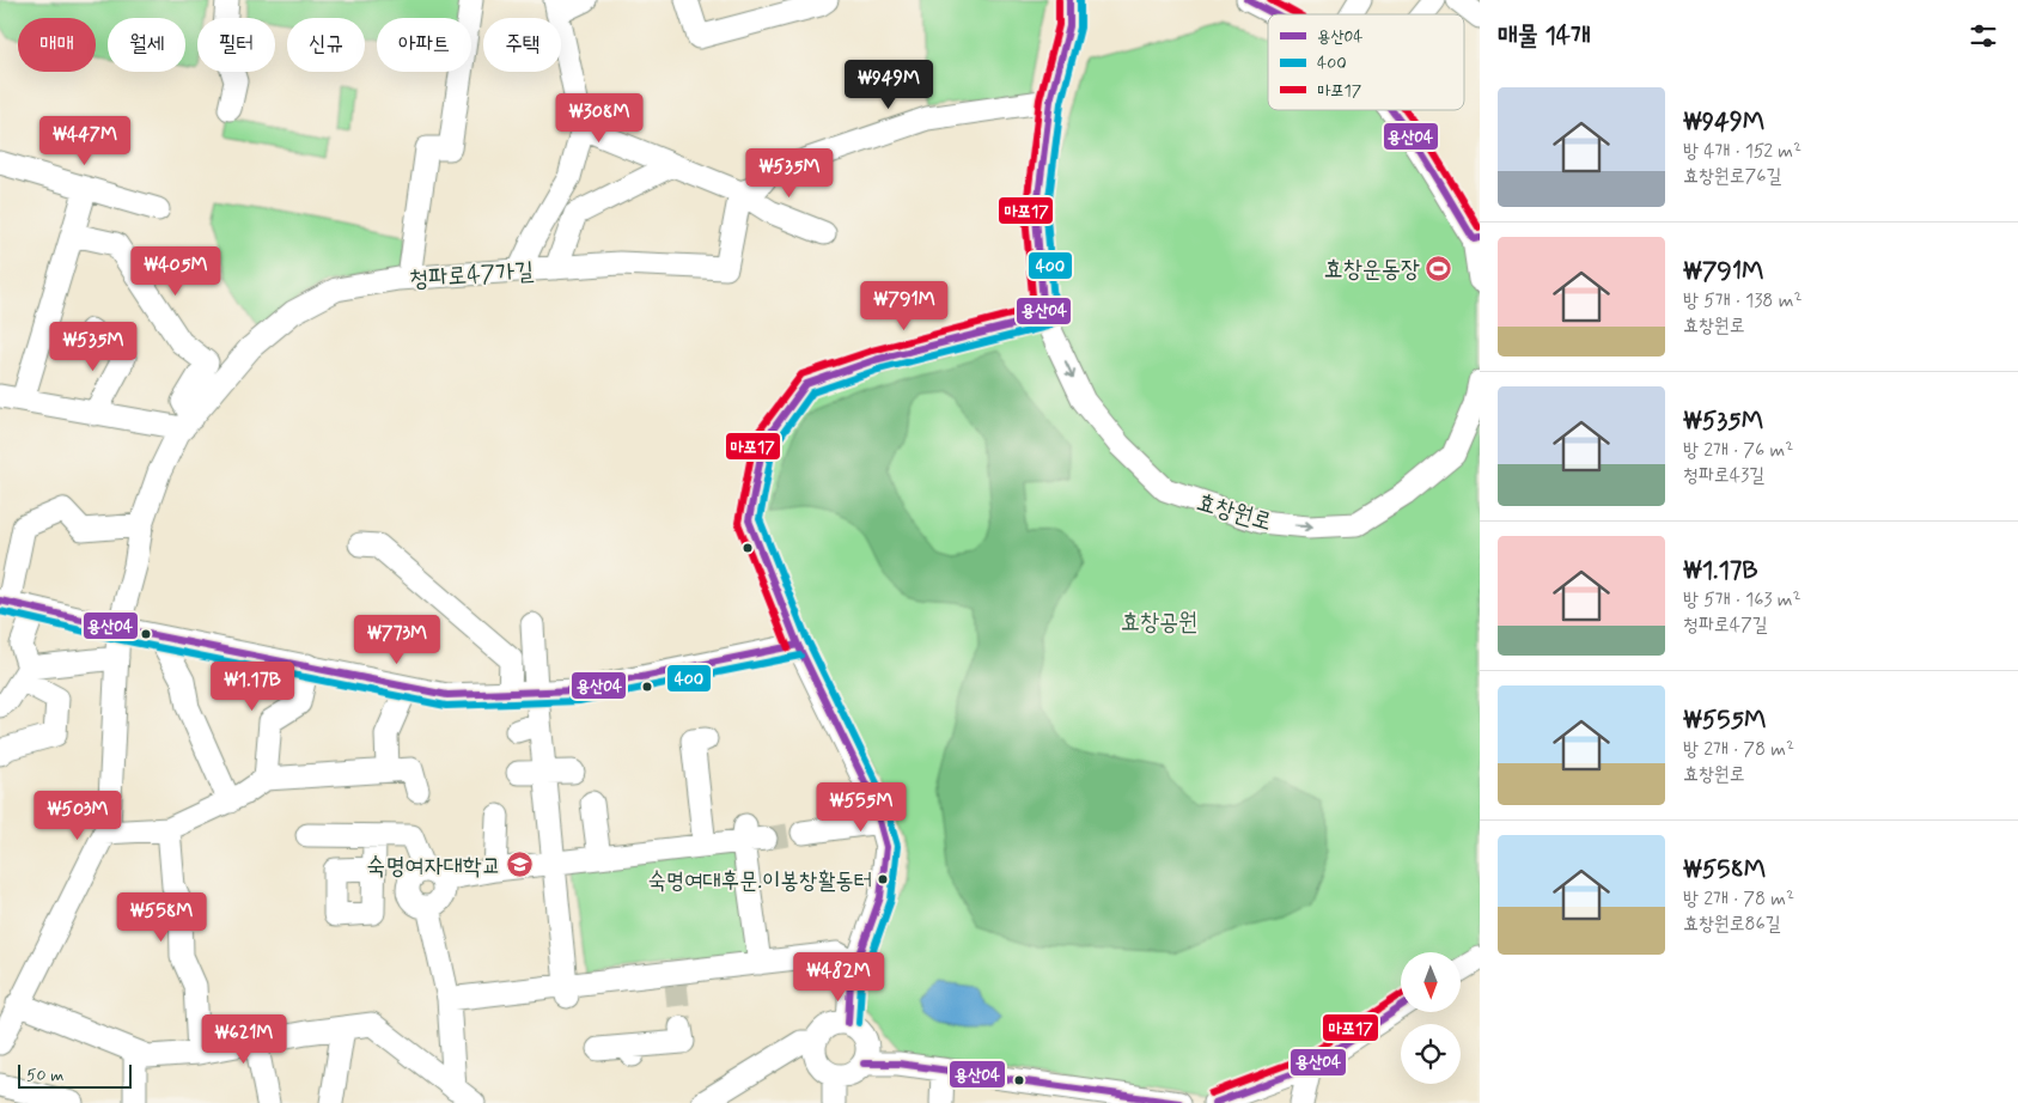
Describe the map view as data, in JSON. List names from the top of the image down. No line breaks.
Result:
{"streets":{"street":["청파로47가길","효창원로"]},"parks":["효창공원"],"places":{"sports":["효창운동장"],"school or university":["숙명여자대학교"],"other":["숙명여대후문.이봉창활동터"]},"lines":["transit line 용산04","transit line 400","transit line 마포17"],"legend":["용산04","400","마포17"],"scale_bar":"50 m","north":"bottom","page":{"heading":"매물 14개","chip":["매매","월세","필터","신규","아파트","주택"],"price":["₩949M","₩308M","₩447M","₩535M","₩405M","₩791M","₩535M","₩773M","₩1.17B","₩555M","₩503M","₩558M","₩482M","₩621M"],"list":[{"name":"₩949M","note":"방 4개 · 152 m² · 효창원로76길"},{"name":"₩791M","note":"방 5개 · 138 m² · 효창원로"},{"name":"₩535M","note":"방 2개 · 76 m² · 청파로43길"},{"name":"₩1.17B","note":"방 5개 · 163 m² · 청파로47길"},{"name":"₩555M","note":"방 2개 · 78 m² · 효창원로"},{"name":"₩558M","note":"방 2개 · 78 m² · 효창원로86길"}],"scale":"50 m"}}
